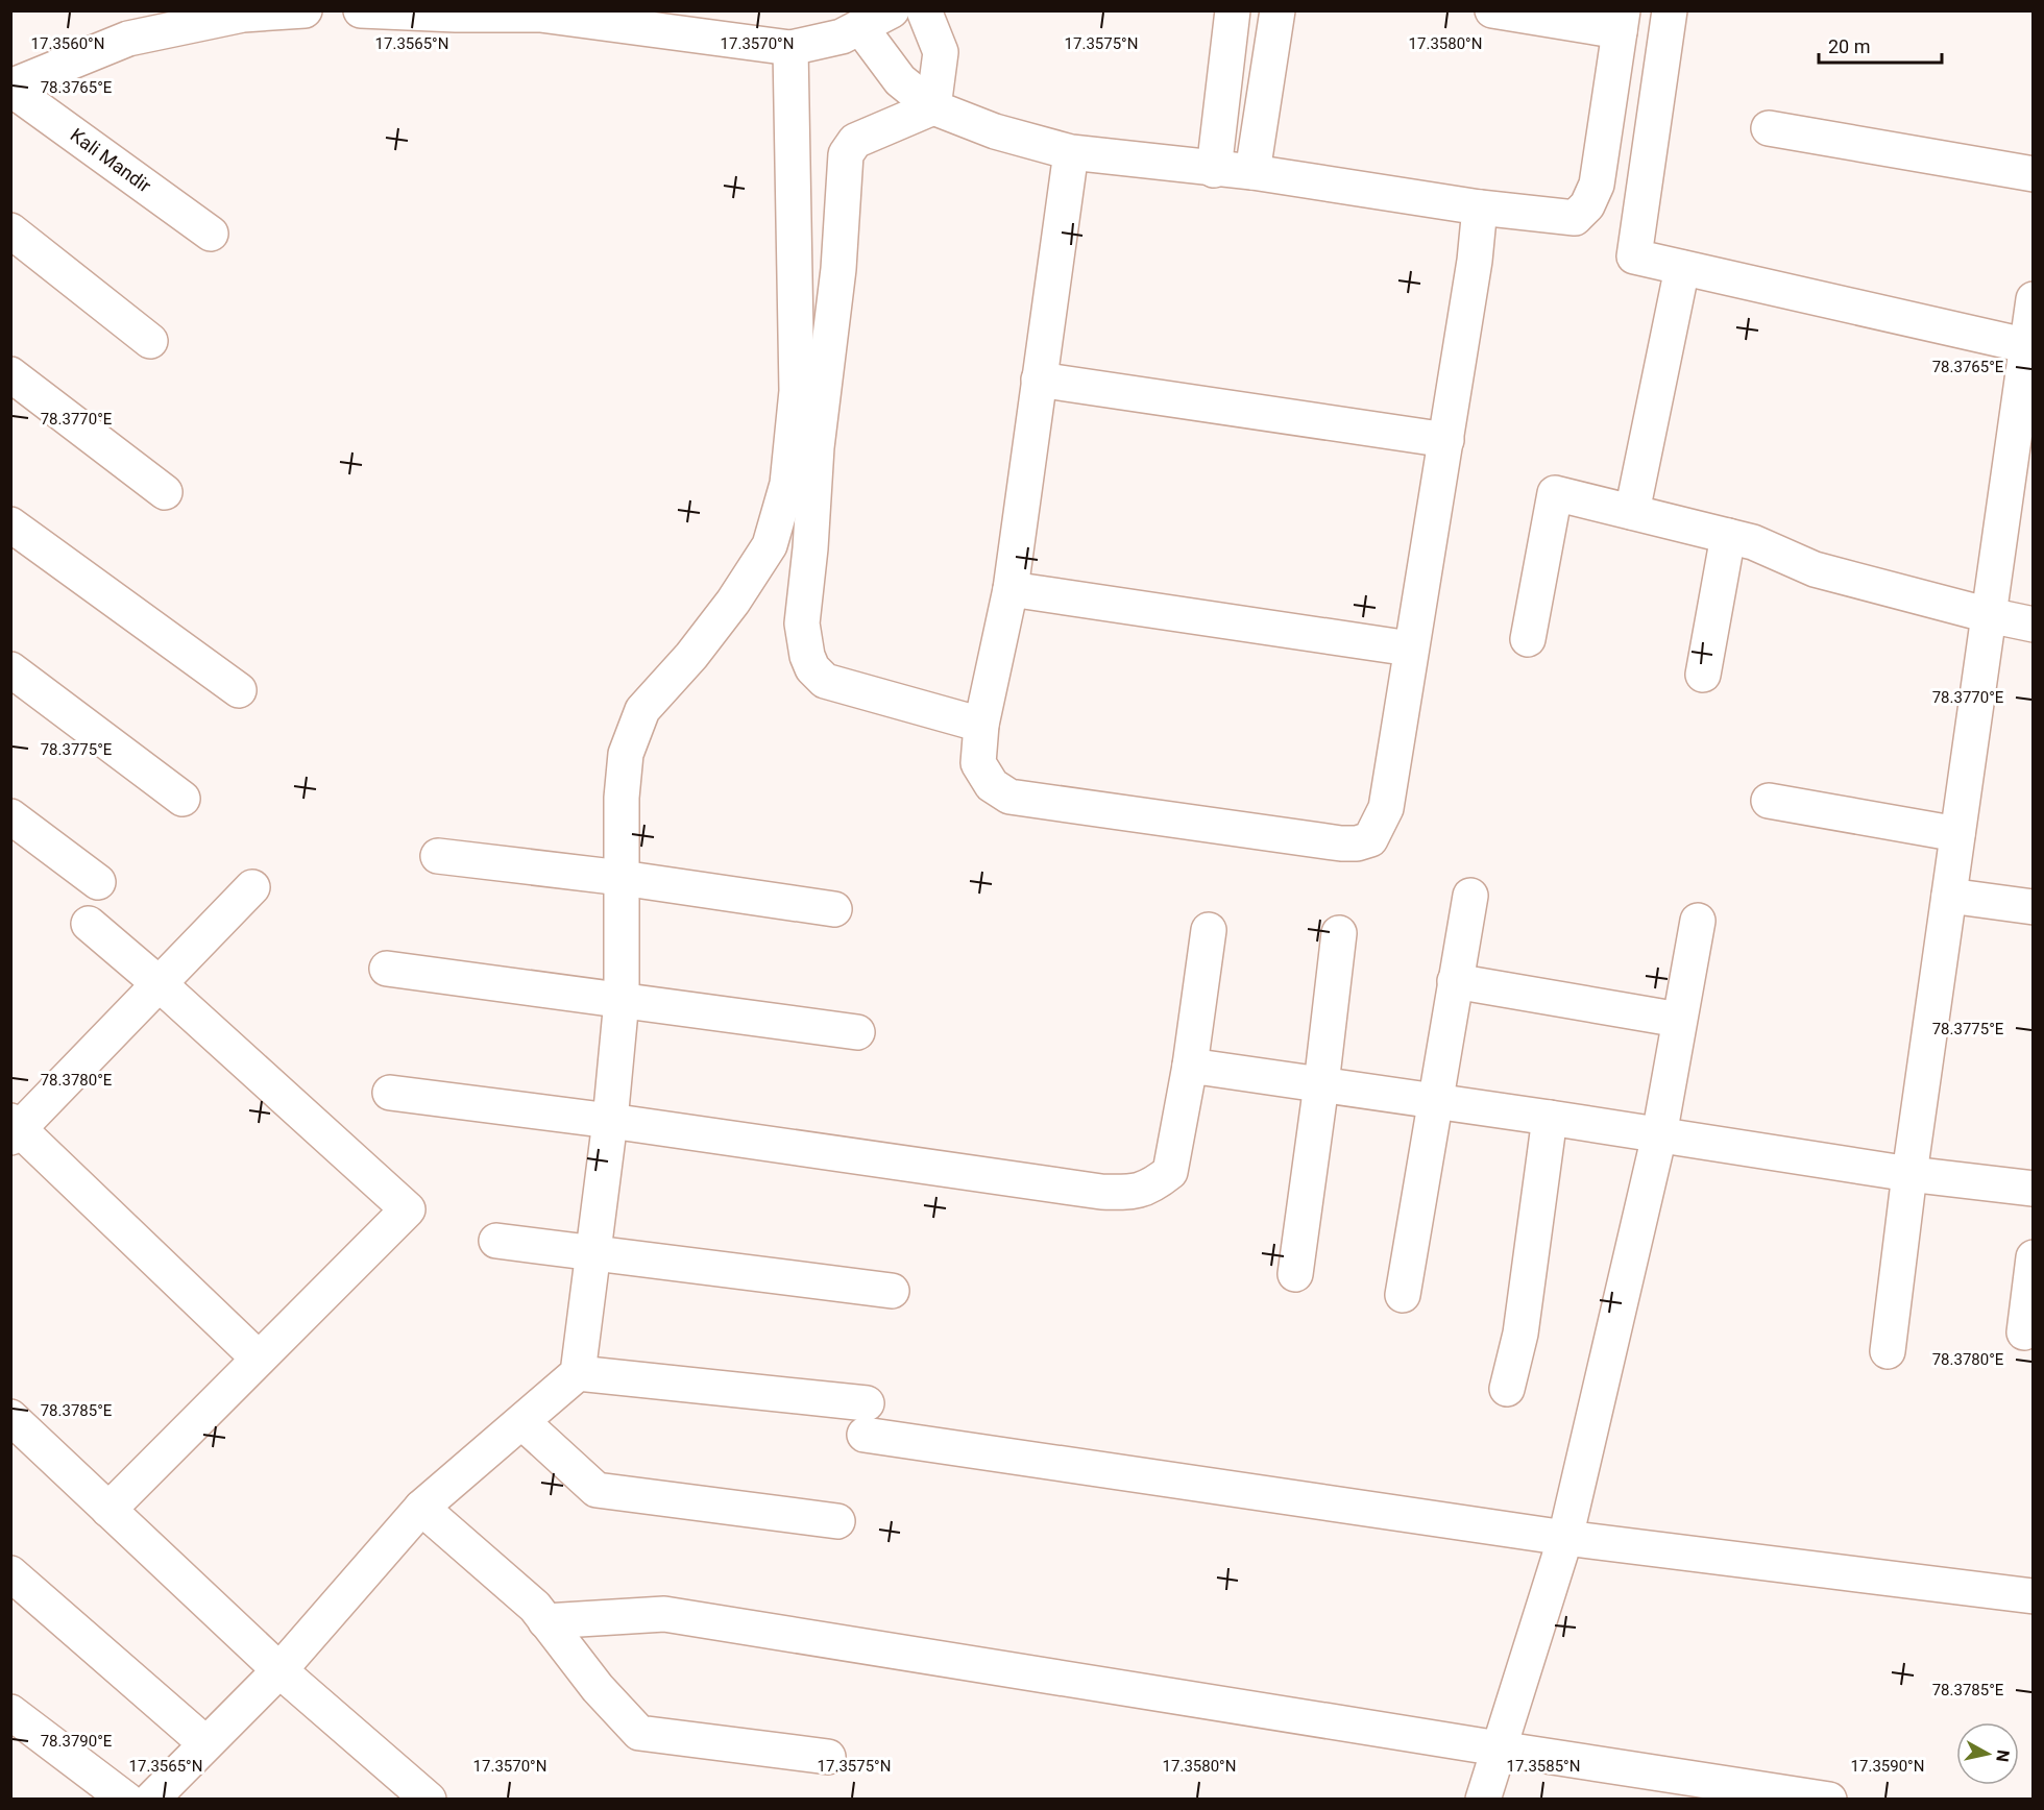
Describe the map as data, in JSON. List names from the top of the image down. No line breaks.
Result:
{"streets":{"street":["Kali Mandir"]},"scale_bar":"20 m","north":"right","coordinates":["17.3560°N","17.3565°N","17.3570°N","17.3575°N","17.3580°N","78.3765°E","78.3770°E","78.3775°E","78.3780°E","78.3785°E","78.3790°E","17.3585°N","17.3590°N"]}
